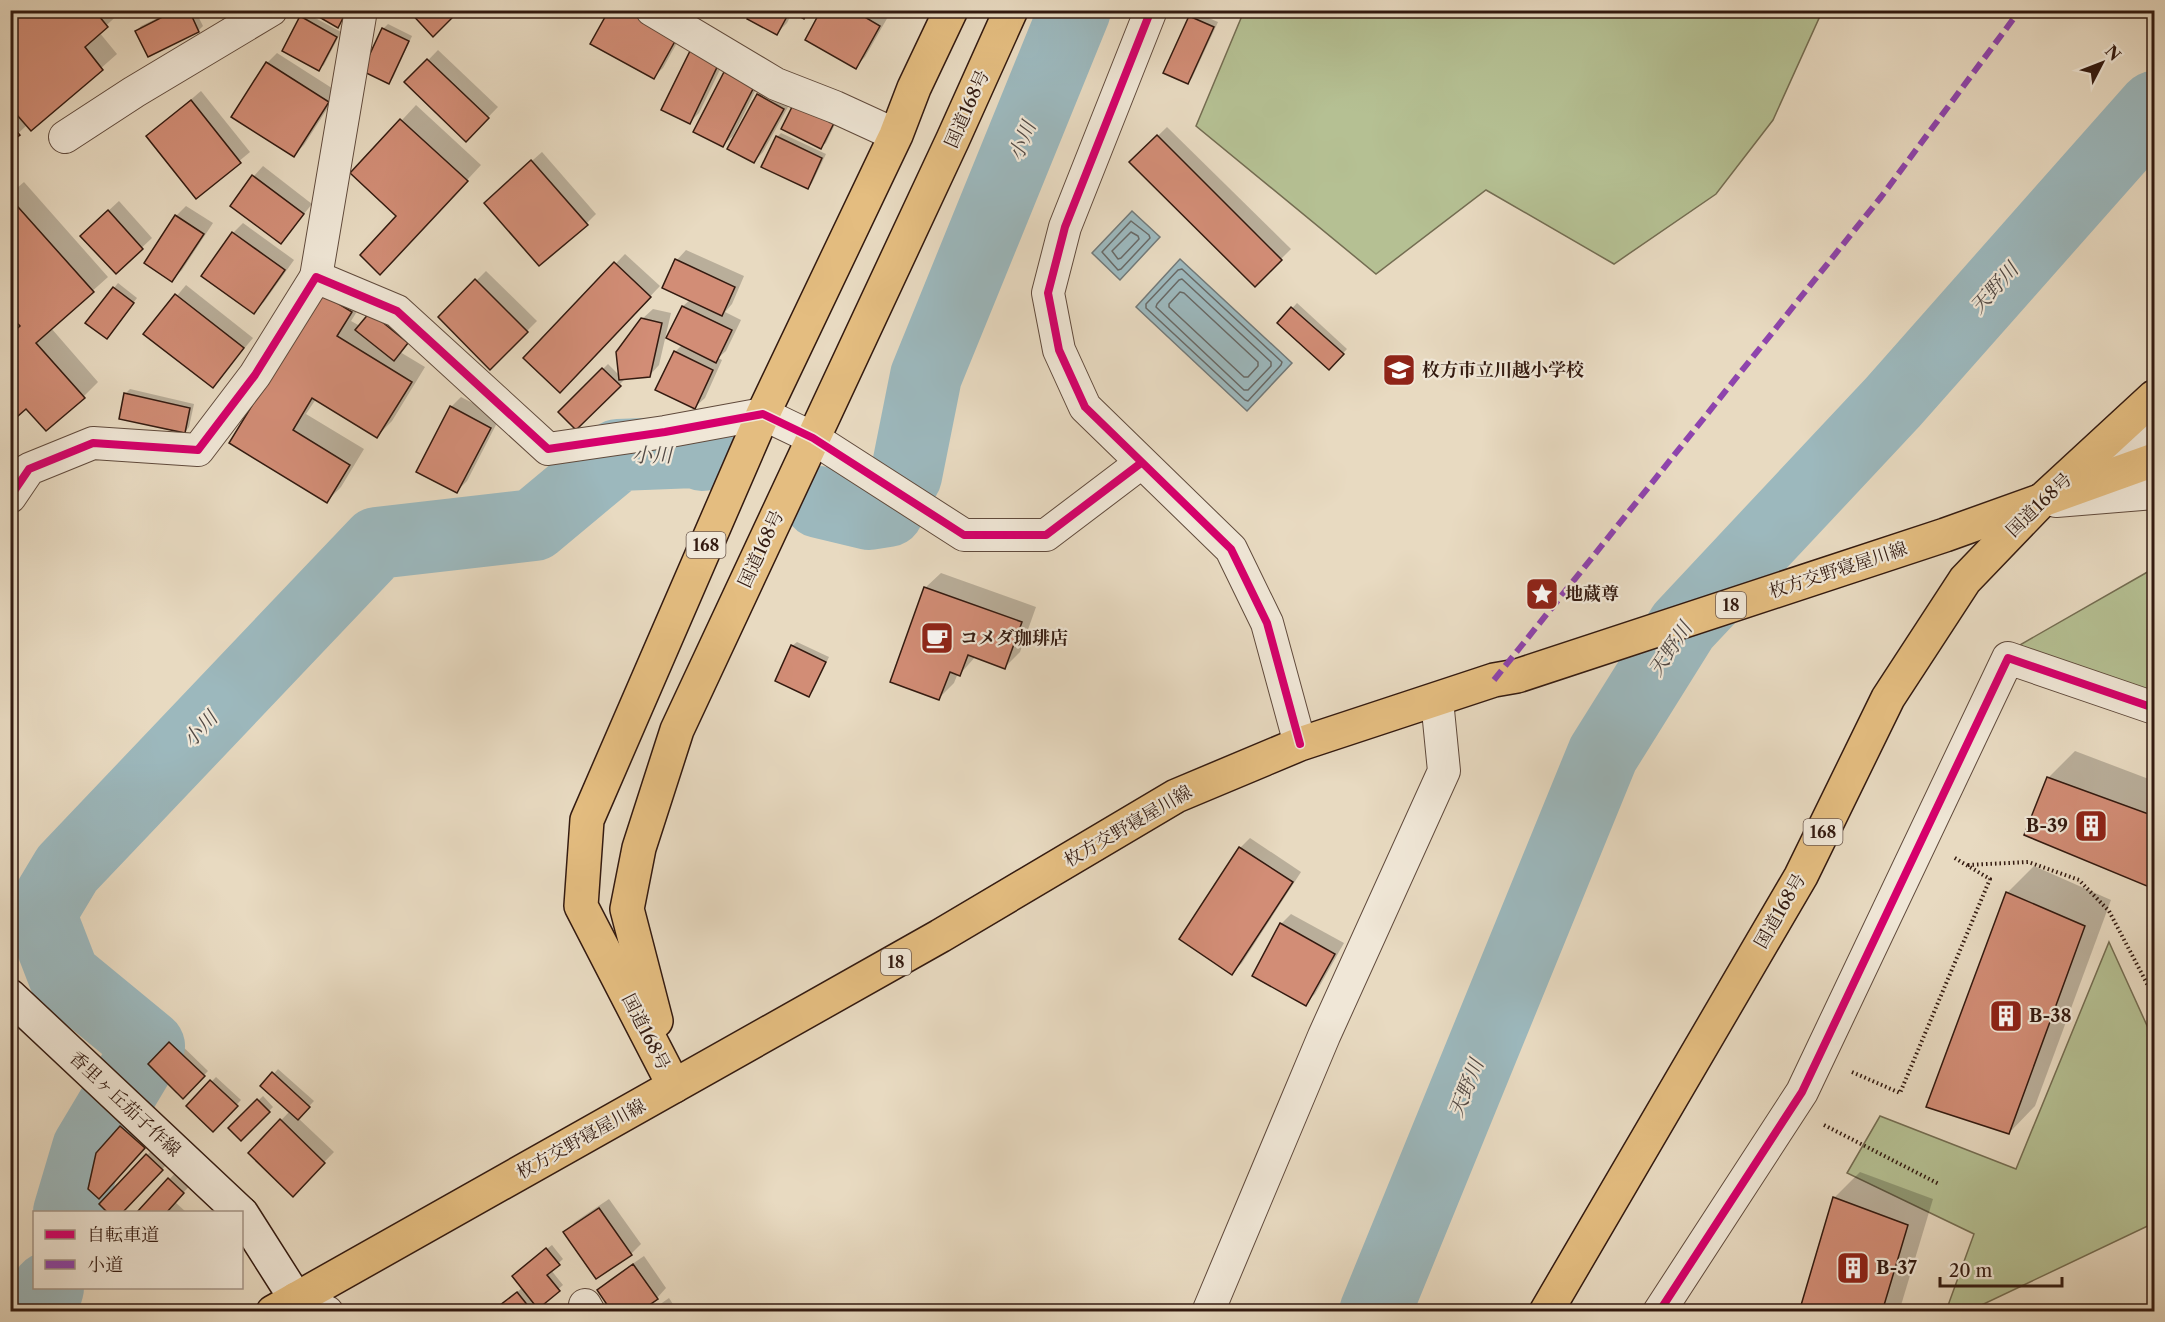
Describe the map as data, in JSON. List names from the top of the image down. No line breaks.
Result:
{"streets":{"main road":["国道168号","168","枚方交野寝屋川線","18"],"street":["香里ヶ丘茄子作線"]},"crossings":[["国道168号","枚方交野寝屋川線"],["枚方交野寝屋川線","香里ヶ丘茄子作線"]],"water":["小川","天野川"],"places":{"school or university":["枚方市立川越小学校"],"place":["地蔵尊"],"cafe":["コメダ珈琲店"],"building":["B-39","B-38","B-37"]},"legend":["自転車道","小道"],"scale_bar":"20 m","north":"top right"}
